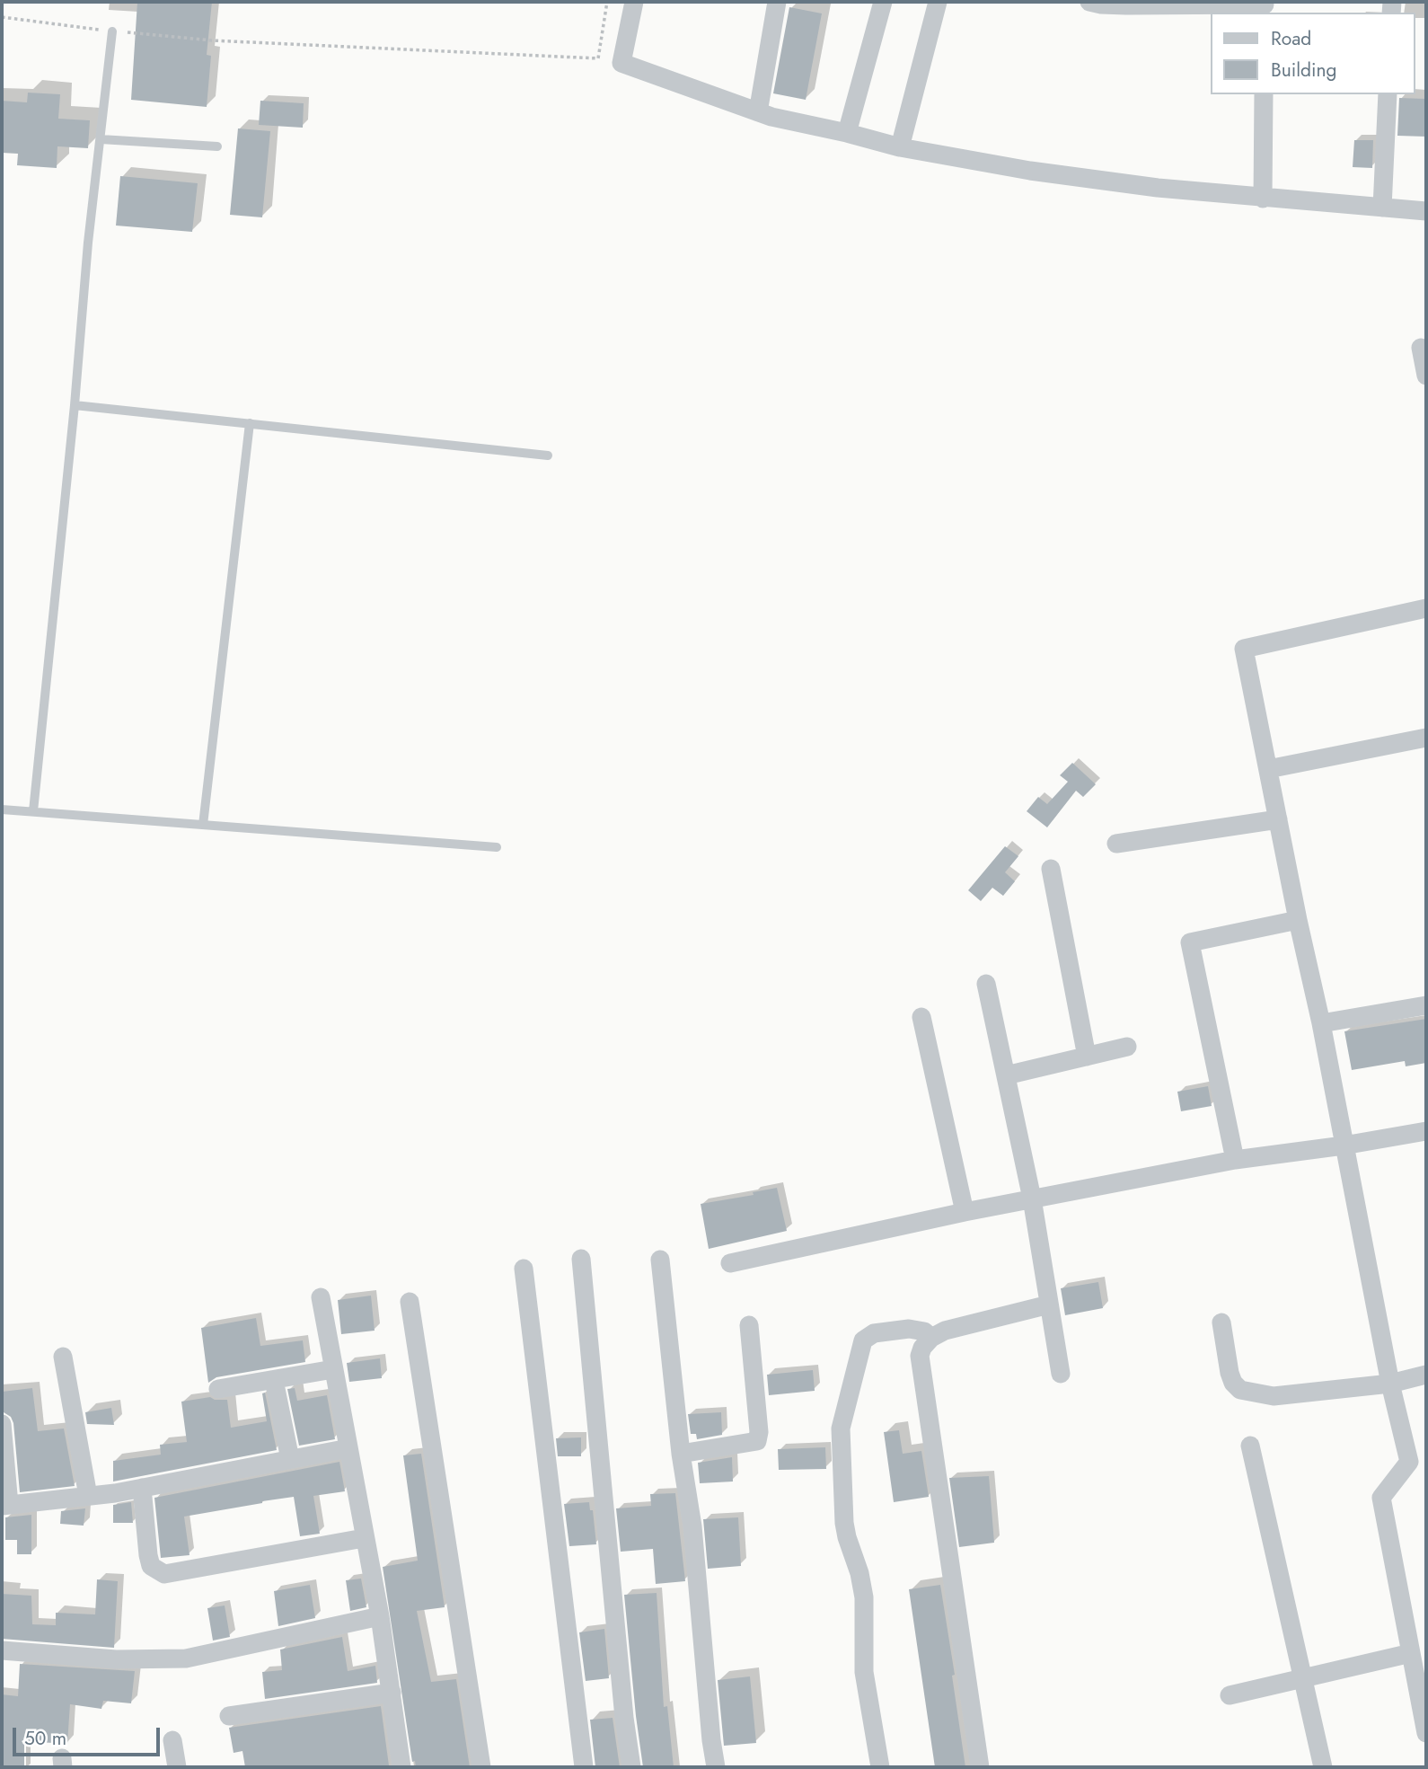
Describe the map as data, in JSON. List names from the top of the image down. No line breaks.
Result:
{"legend":["Road","Building"],"scale_bar":"50 m"}
